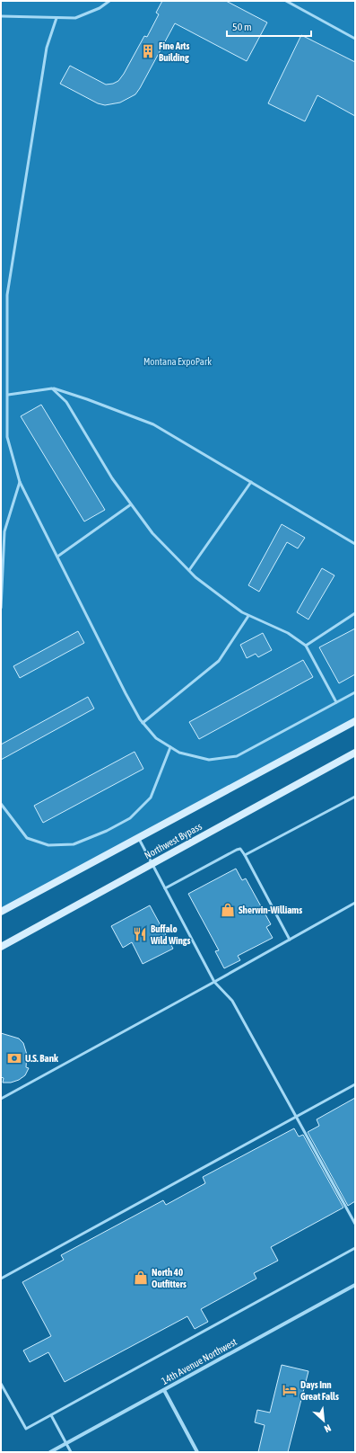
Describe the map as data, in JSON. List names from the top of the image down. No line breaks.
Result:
{"streets":{"main road":["Northwest Bypass"],"street":["14th Avenue Northwest"]},"parks":["Montana ExpoPark"],"places":{"building":["Fine Arts Building"],"shop":["Sherwin-Williams","North 40 Outfitters"],"restaurant":["Buffalo Wild Wings"],"bank":["U.S. Bank"],"hotel":["Days Inn Great Falls"]},"scale_bar":"50 m","north":"bottom right"}
